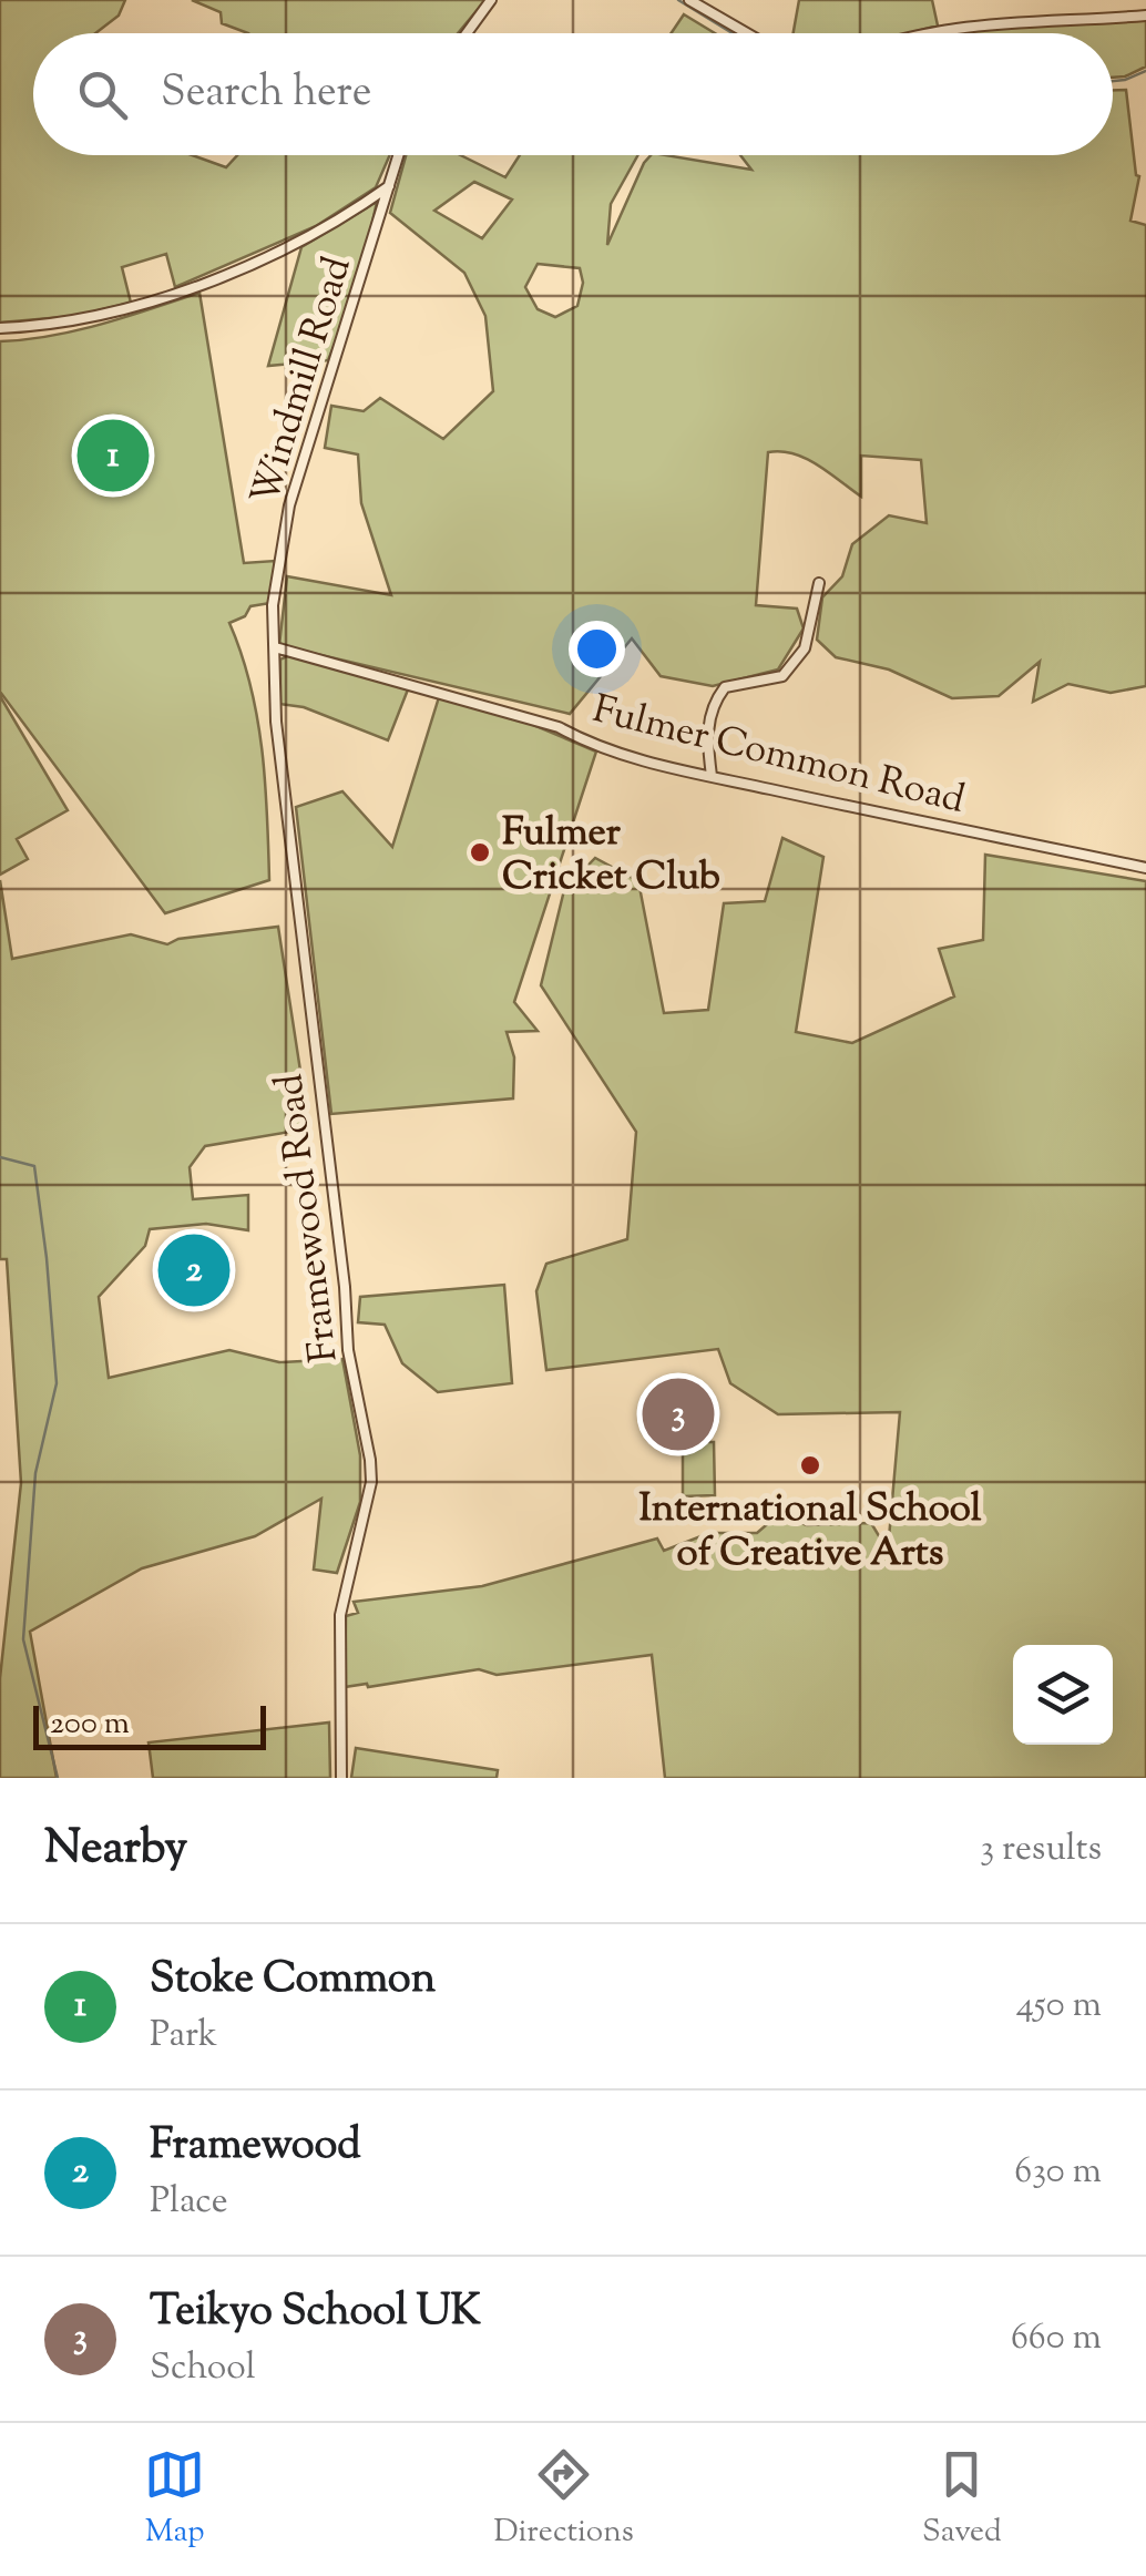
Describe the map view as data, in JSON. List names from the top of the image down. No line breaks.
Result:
{"streets":{"street":["Windmill Road","Fulmer Common Road","Framewood Road"]},"crossings":[["Windmill Road","Fulmer Common Road"],["Windmill Road","Framewood Road"],["Fulmer Common Road","Framewood Road"]],"places":["Fulmer Cricket Club","International School of Creative Arts"],"scale_bar":"200 m","page":{"search":"Search here","pins":["1","2","3"],"scale":"200 m","heading":["Nearby","3 results"],"list":[{"mark":"1","name":"Stoke Common","note":"Park","value":"450 m"},{"mark":"2","name":"Framewood","note":"Place","value":"630 m"},{"mark":"3","name":"Teikyo School UK","note":"School","value":"660 m"}],"nav":["Map","Directions","Saved"]}}
